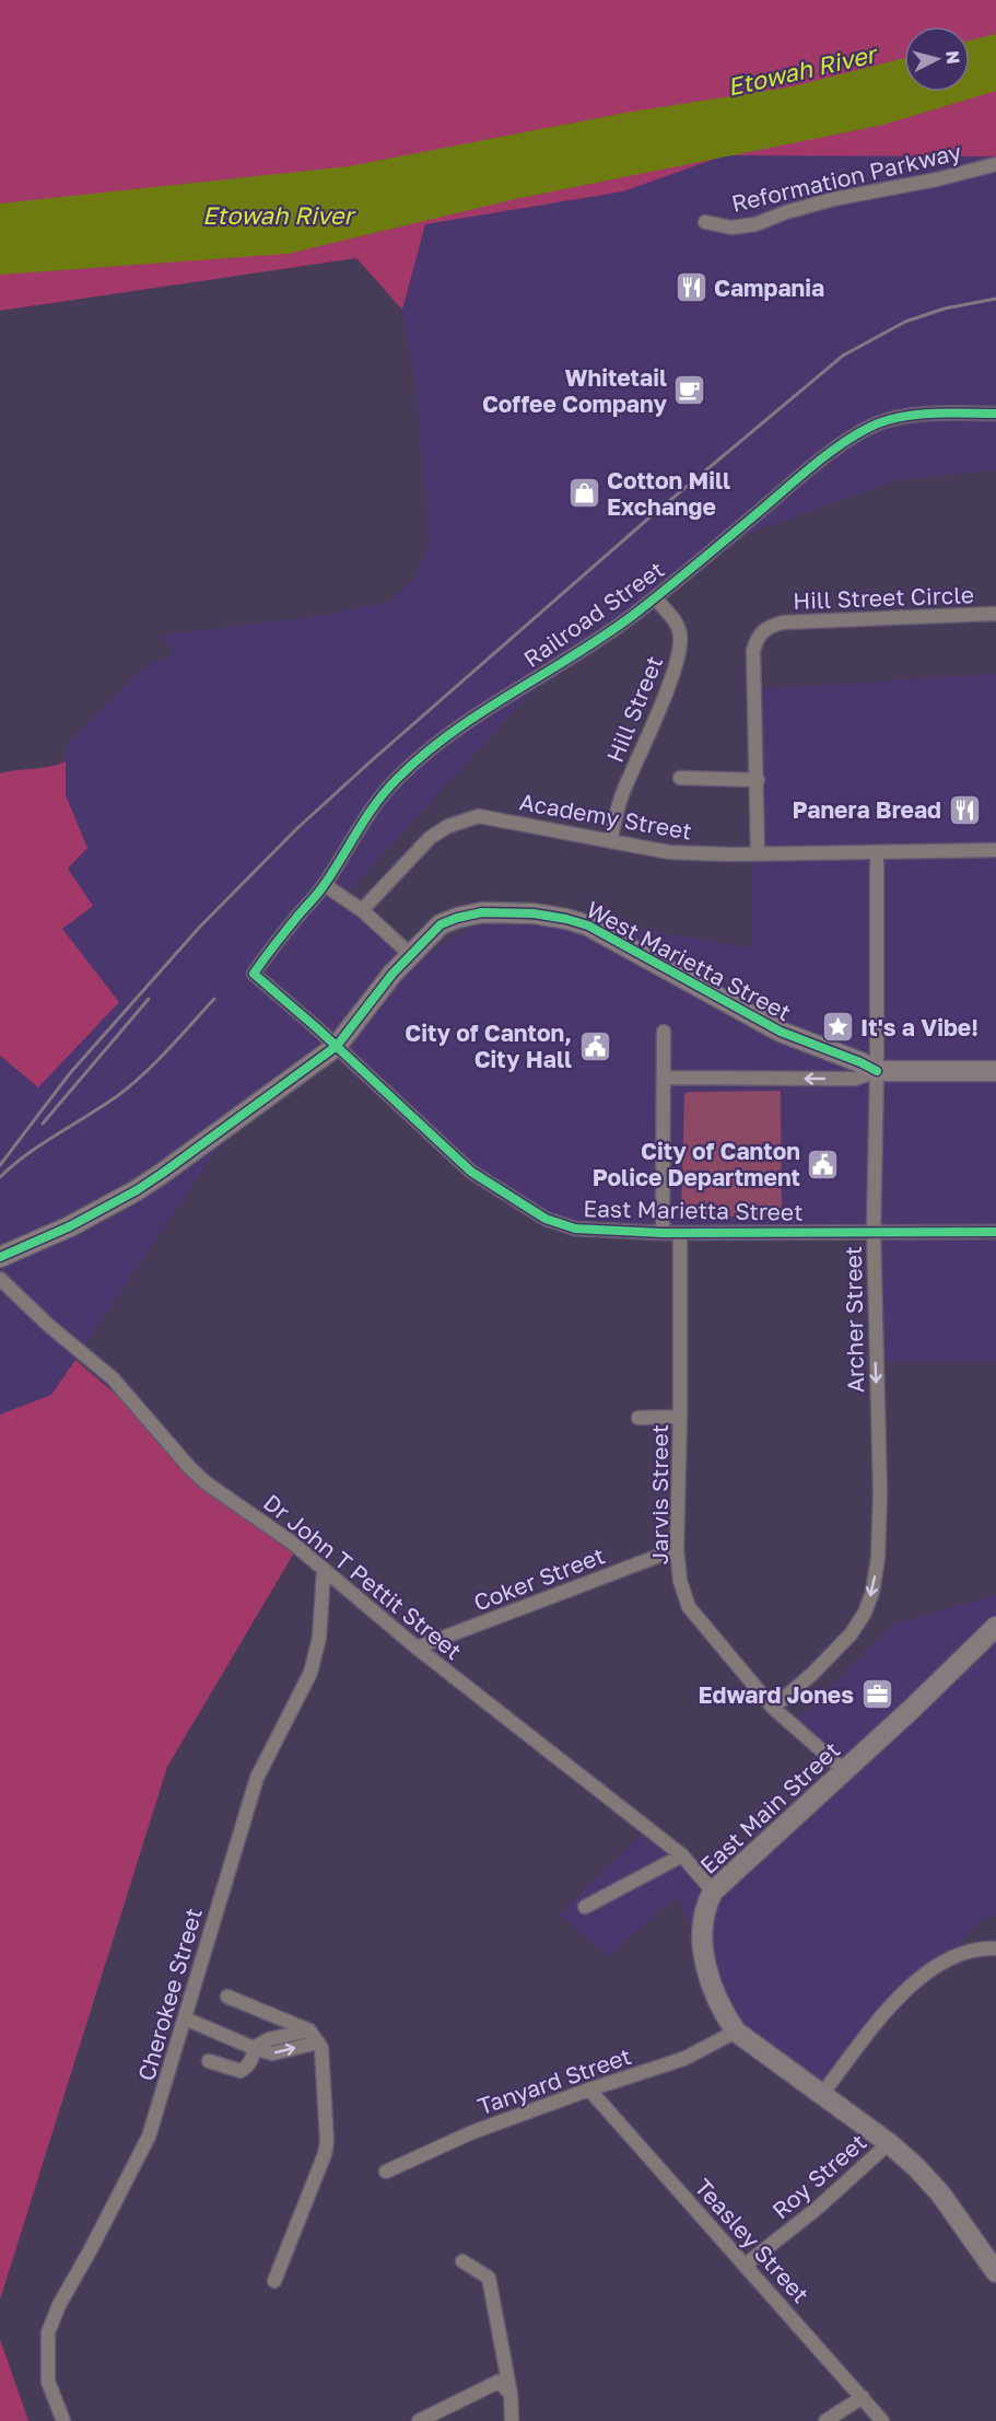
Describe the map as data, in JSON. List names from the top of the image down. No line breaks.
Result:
{"streets":{"street":["Reformation Parkway","Hill Street Circle","Railroad Street","Hill Street","Academy Street","West Marietta Street","East Marietta Street","Archer Street","Jarvis Street","Dr John T Pettit Street","Coker Street","East Main Street","Cherokee Street","Tanyard Street","Roy Street","Teasley Street"]},"crossings":[["Hill Street Circle","Academy Street"],["Railroad Street","Hill Street"],["Railroad Street","West Marietta Street"],["Railroad Street","East Marietta Street"],["Hill Street","Academy Street"],["Academy Street","Archer Street"],["West Marietta Street","East Marietta Street"],["West Marietta Street","Archer Street"],["East Marietta Street","Archer Street"],["East Marietta Street","Jarvis Street"],["Archer Street","Jarvis Street"],["Jarvis Street","Coker Street"],["Jarvis Street","East Main Street"],["Dr John T Pettit Street","Coker Street"],["Dr John T Pettit Street","East Main Street"],["Dr John T Pettit Street","Cherokee Street"],["East Main Street","Tanyard Street"],["East Main Street","Roy Street"],["Tanyard Street","Teasley Street"],["Roy Street","Teasley Street"]],"one_way":["Archer Street"],"water":["Etowah River"],"places":{"restaurant":["Campania","Panera Bread"],"cafe":["Whitetail Coffee Company"],"shop":["Cotton Mill Exchange"],"place":["It's a Vibe!"],"public building":["City of Canton, City Hall","City of Canton Police Department"],"office":["Edward Jones"]},"north":"right"}
